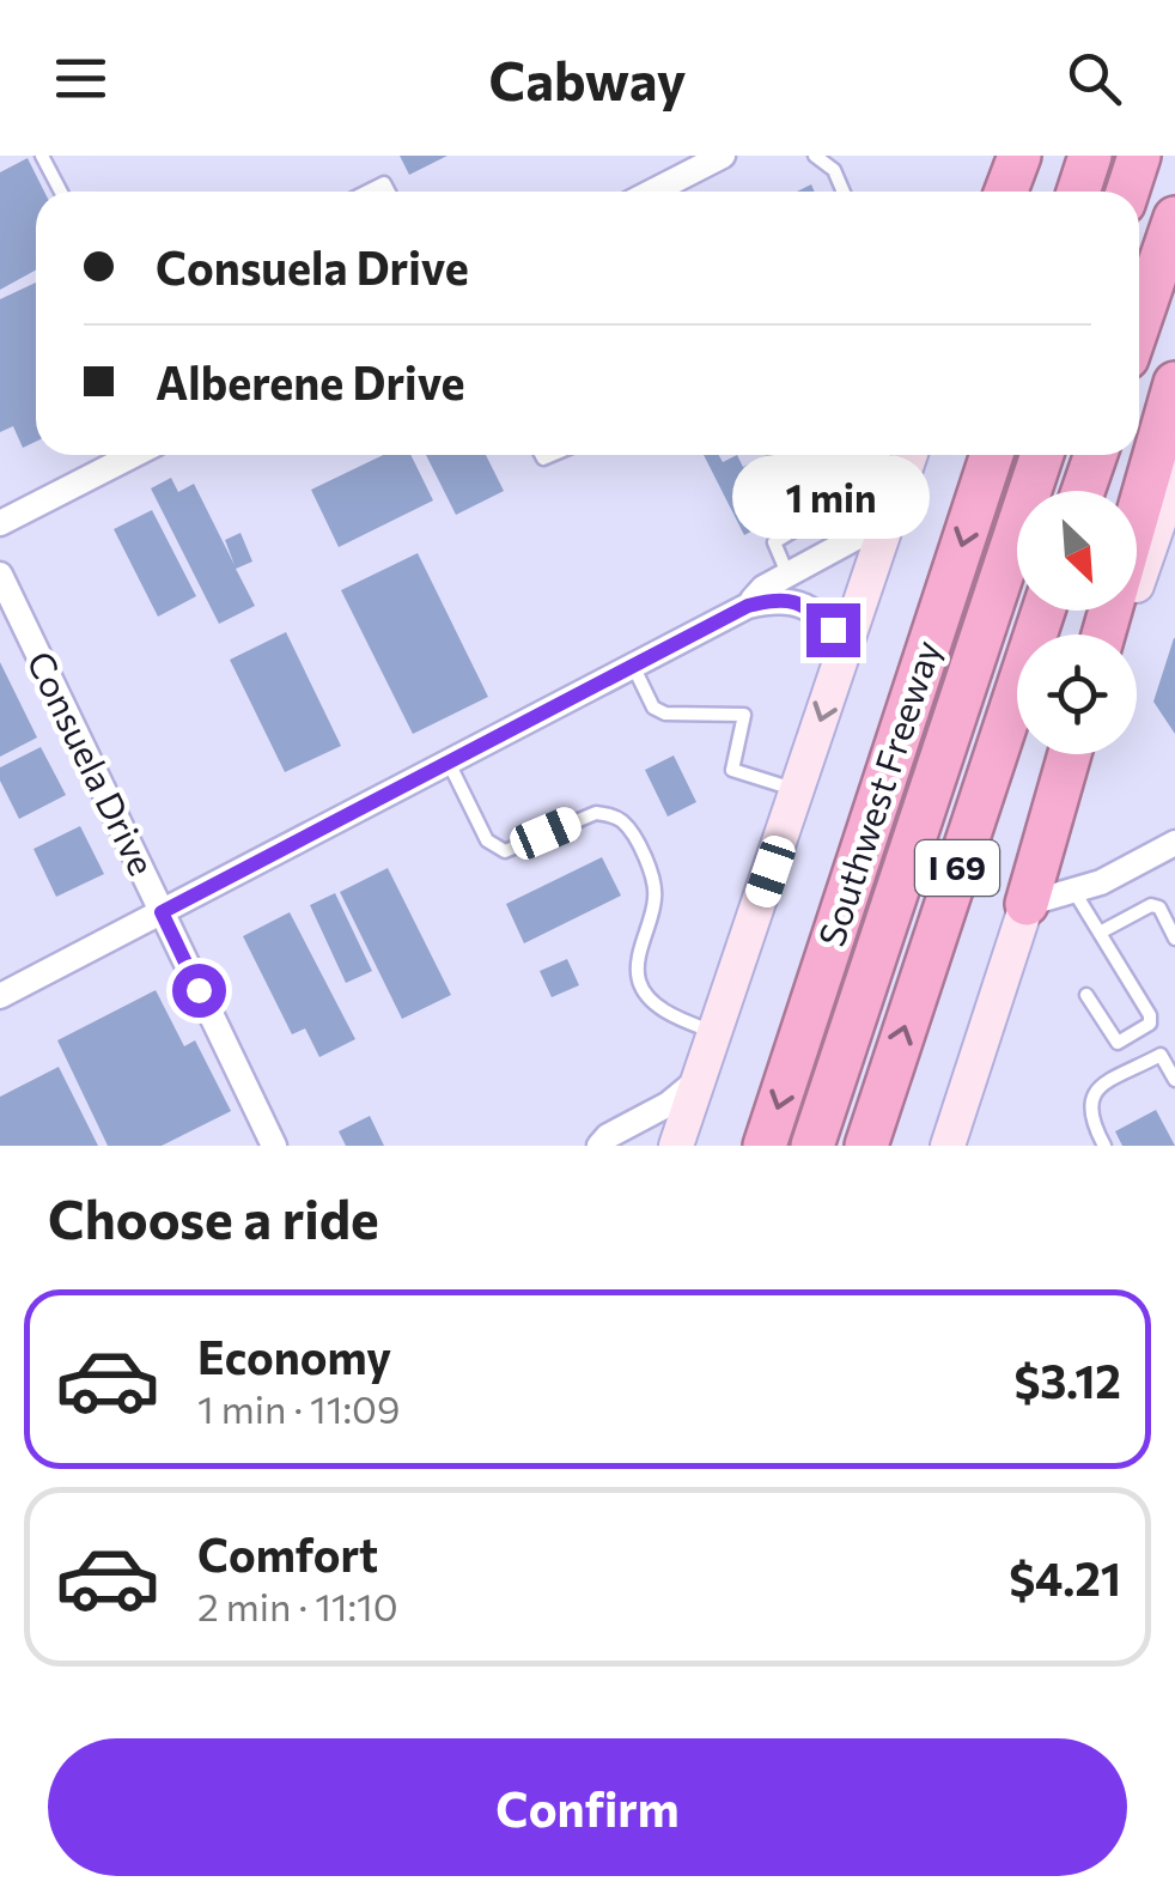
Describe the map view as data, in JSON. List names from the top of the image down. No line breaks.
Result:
{"streets":{"highway":["Southwest Freeway","I 69"],"street":["Consuela Drive"]},"north":"bottom right","page":{"header":"Cabway","banner":["Consuela Drive","Alberene Drive"],"bubble":"1 min","heading":"Choose a ride","list":[{"name":"Economy","note":"1 min · 11:09","value":"$3.12"},{"name":"Comfort","note":"2 min · 11:10","value":"$4.21"}],"buttons":"Confirm"}}
